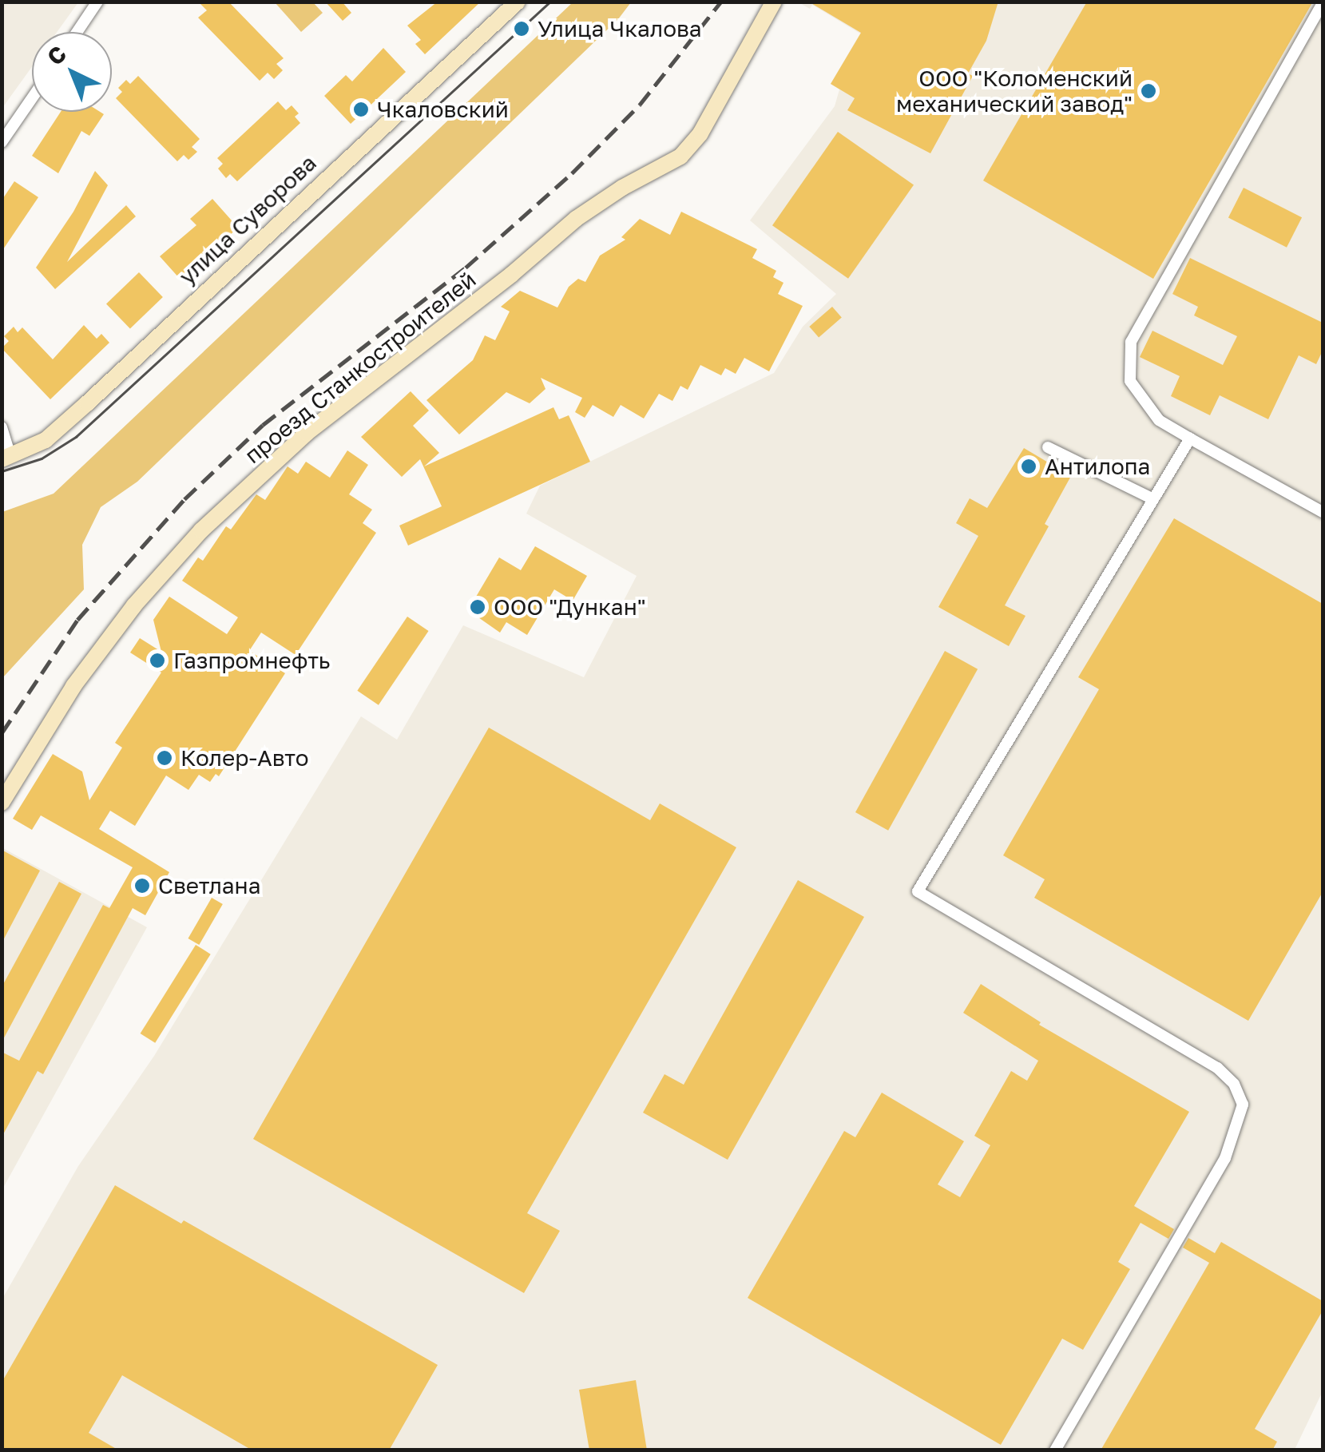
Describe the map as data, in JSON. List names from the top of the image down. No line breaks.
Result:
{"streets":{"main road":["улица Суворова","проезд Станкостроителей"]},"places":["Улица Чкалова","ООО \"Коломенский механический завод\"","Чкаловский","Aнтилопа","ООО \"Дункан\"","Газпромнефть","Колер-Авто","Светлана"],"north":"top left"}
